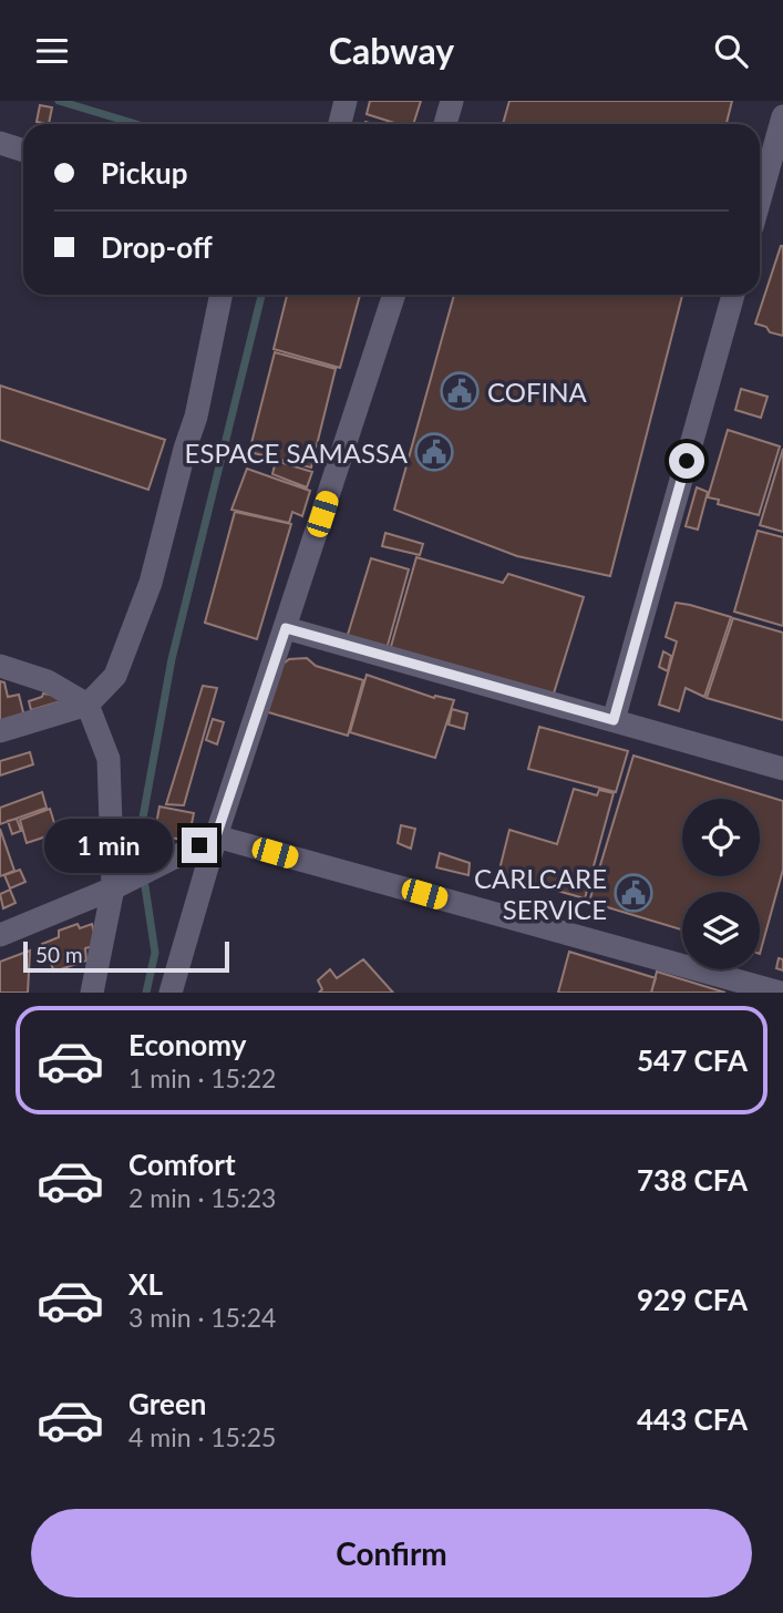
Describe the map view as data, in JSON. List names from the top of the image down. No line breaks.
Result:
{"places":{"public building":["COFINA","ESPACE SAMASSA","CARLCARE SERVICE"]},"scale_bar":"50 m","page":{"header":"Cabway","banner":["Pickup","Drop-off"],"bubble":"1 min","scale":"50 m","list":[{"name":"Economy","note":"1 min · 15:22","value":"547 CFA"},{"name":"Comfort","note":"2 min · 15:23","value":"738 CFA"},{"name":"XL","note":"3 min · 15:24","value":"929 CFA"},{"name":"Green","note":"4 min · 15:25","value":"443 CFA"}],"buttons":"Confirm"}}
